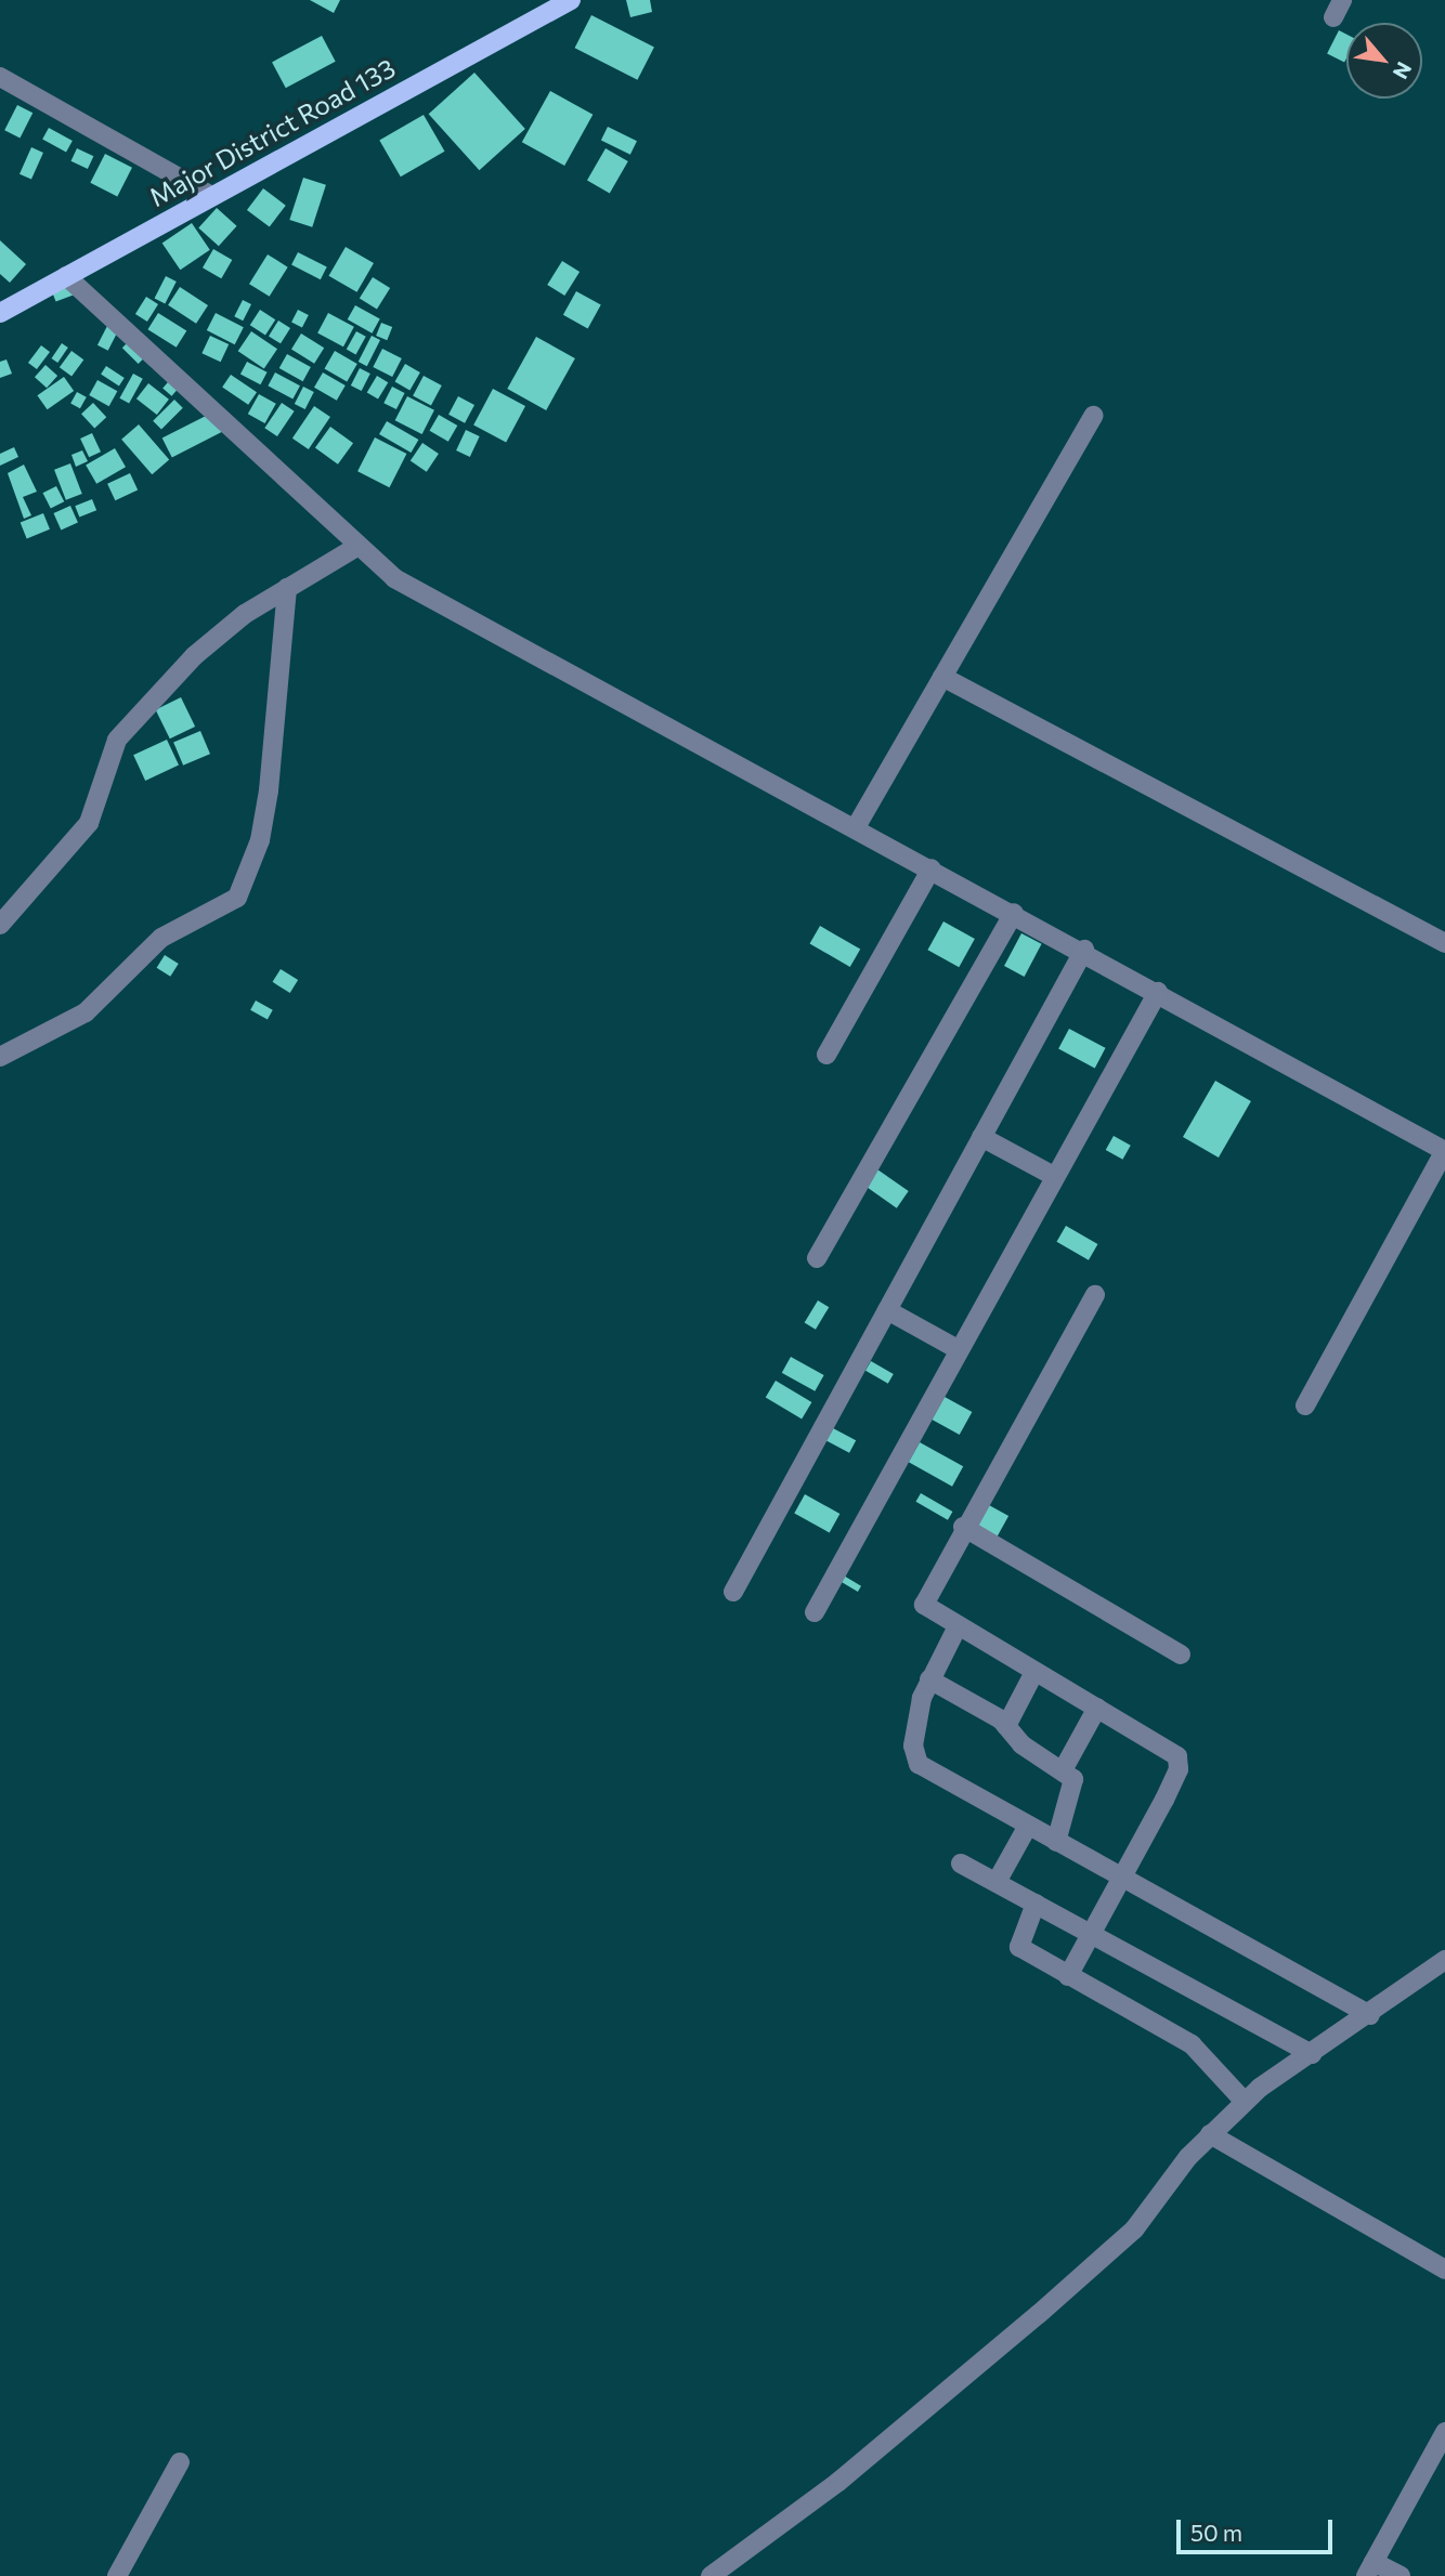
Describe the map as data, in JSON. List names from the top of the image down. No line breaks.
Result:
{"streets":{"main road":["Major District Road 133"]},"scale_bar":"50 m","north":"bottom right"}
